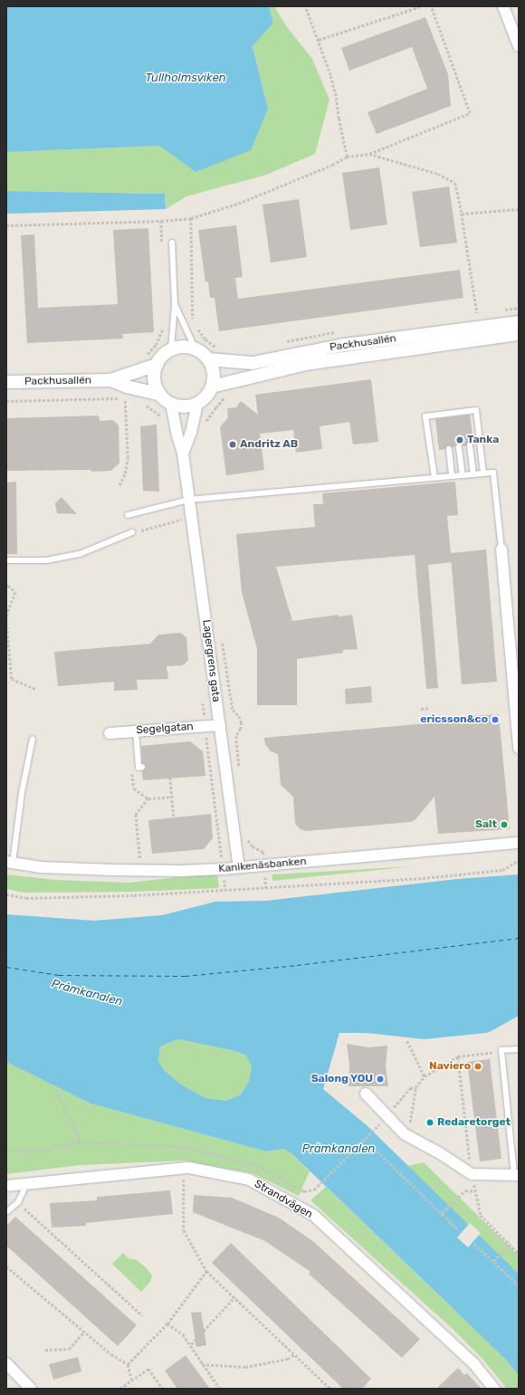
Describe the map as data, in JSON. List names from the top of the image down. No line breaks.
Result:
{"streets":{"street":["Packhusallén","Lagergrens gata","Segelgatan","Kanikenäsbanken","Strandvägen"]},"crossings":[["Packhusallén","Lagergrens gata"],["Lagergrens gata","Segelgatan"],["Lagergrens gata","Kanikenäsbanken"]],"water":["Tullholmsviken","Pråmkanalen"],"places":["Tanka","Andritz AB","ericsson&co","Salt","Naviero","Salong YOU","Redaretorget"]}
